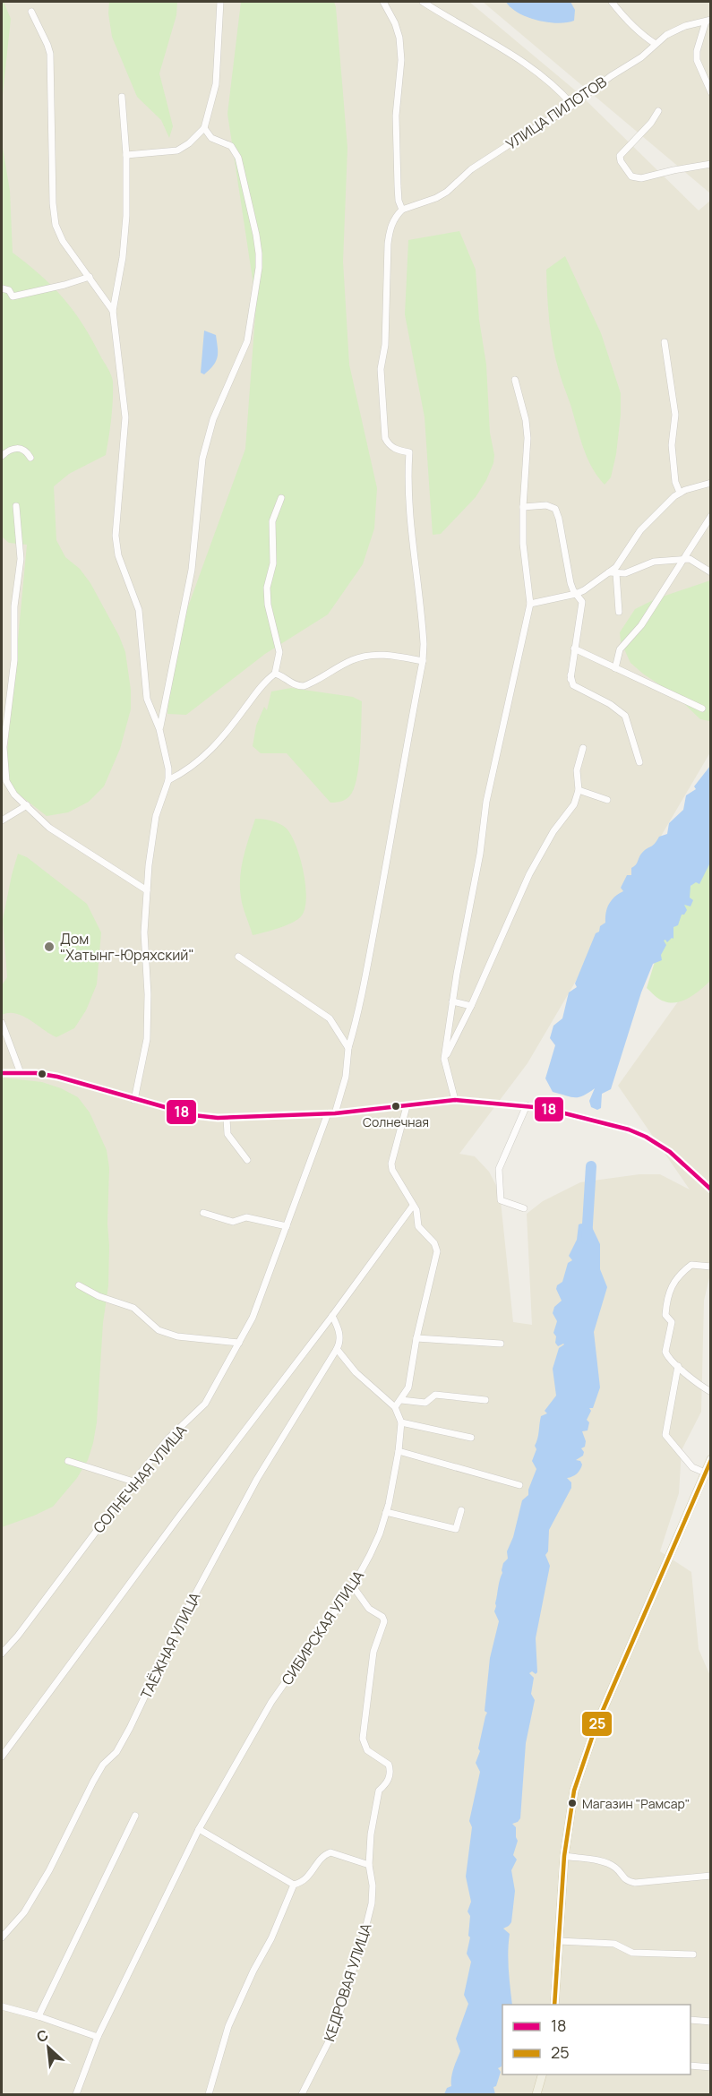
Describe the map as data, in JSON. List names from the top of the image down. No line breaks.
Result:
{"streets":{"street":["УЛИЦА ПИЛОТОВ","СОЛНЕЧНАЯ УЛИЦА","СИБИРСКАЯ УЛИЦА","ТАЁЖНАЯ УЛИЦА","КЕДРОВАЯ УЛИЦА"]},"crossings":[["УЛИЦА ПИЛОТОВ","СОЛНЕЧНАЯ УЛИЦА"],["СИБИРСКАЯ УЛИЦА","КЕДРОВАЯ УЛИЦА"]],"places":["Дом \"Хатынг-Юряхский\"","Солнечная","Магазин \"Рамсар\""],"lines":["transit line 18","transit line 25"],"legend":["18","25"],"north":"top left"}
